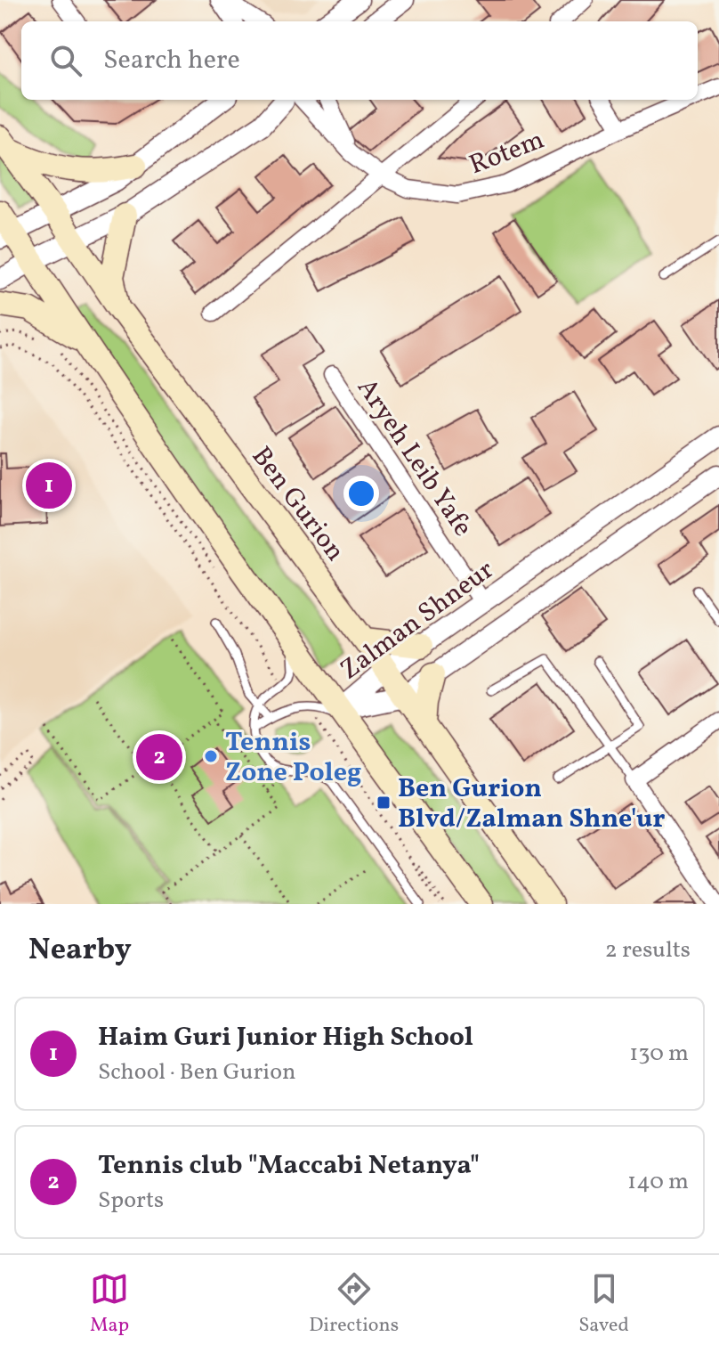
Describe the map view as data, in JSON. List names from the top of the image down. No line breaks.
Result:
{"streets":{"main road":["Ben Gurion"],"street":["Rotem","Aryeh Leib Yafe","Zalman Shneur"]},"crossings":[["Aryeh Leib Yafe","Zalman Shneur"],["Ben Gurion","Zalman Shneur"]],"places":{"other":["Tennis Zone Poleg"],"transit":["Ben Gurion Blvd/Zalman Shne'ur"]},"page":{"search":"Search here","pins":["1","2"],"heading":["Nearby","2 results"],"list":[{"mark":"1","name":"Haim Guri Junior High School","note":"School · Ben Gurion","value":"130 m"},{"mark":"2","name":"Tennis club \"Maccabi Netanya\"","note":"Sports","value":"140 m"}],"nav":["Map","Directions","Saved"]}}
